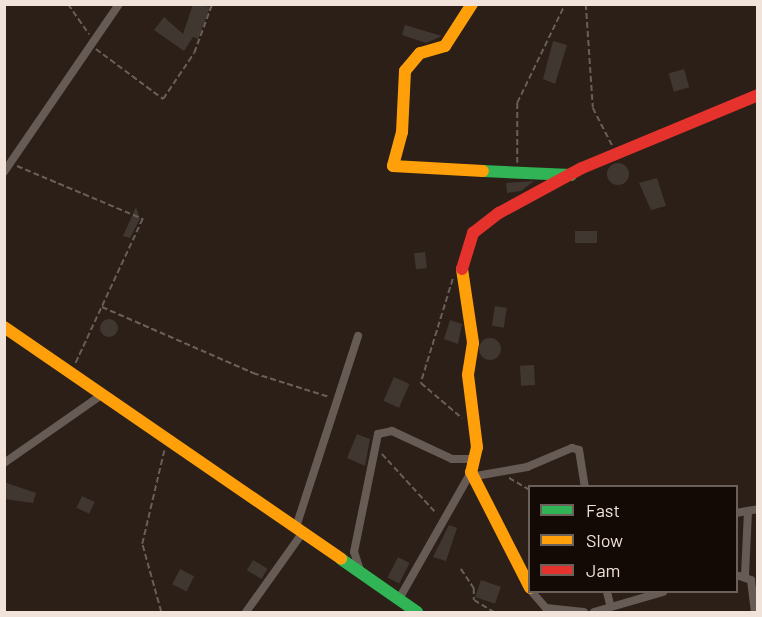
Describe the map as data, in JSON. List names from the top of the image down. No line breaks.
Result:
{"legend":["Fast","Slow","Jam"]}
